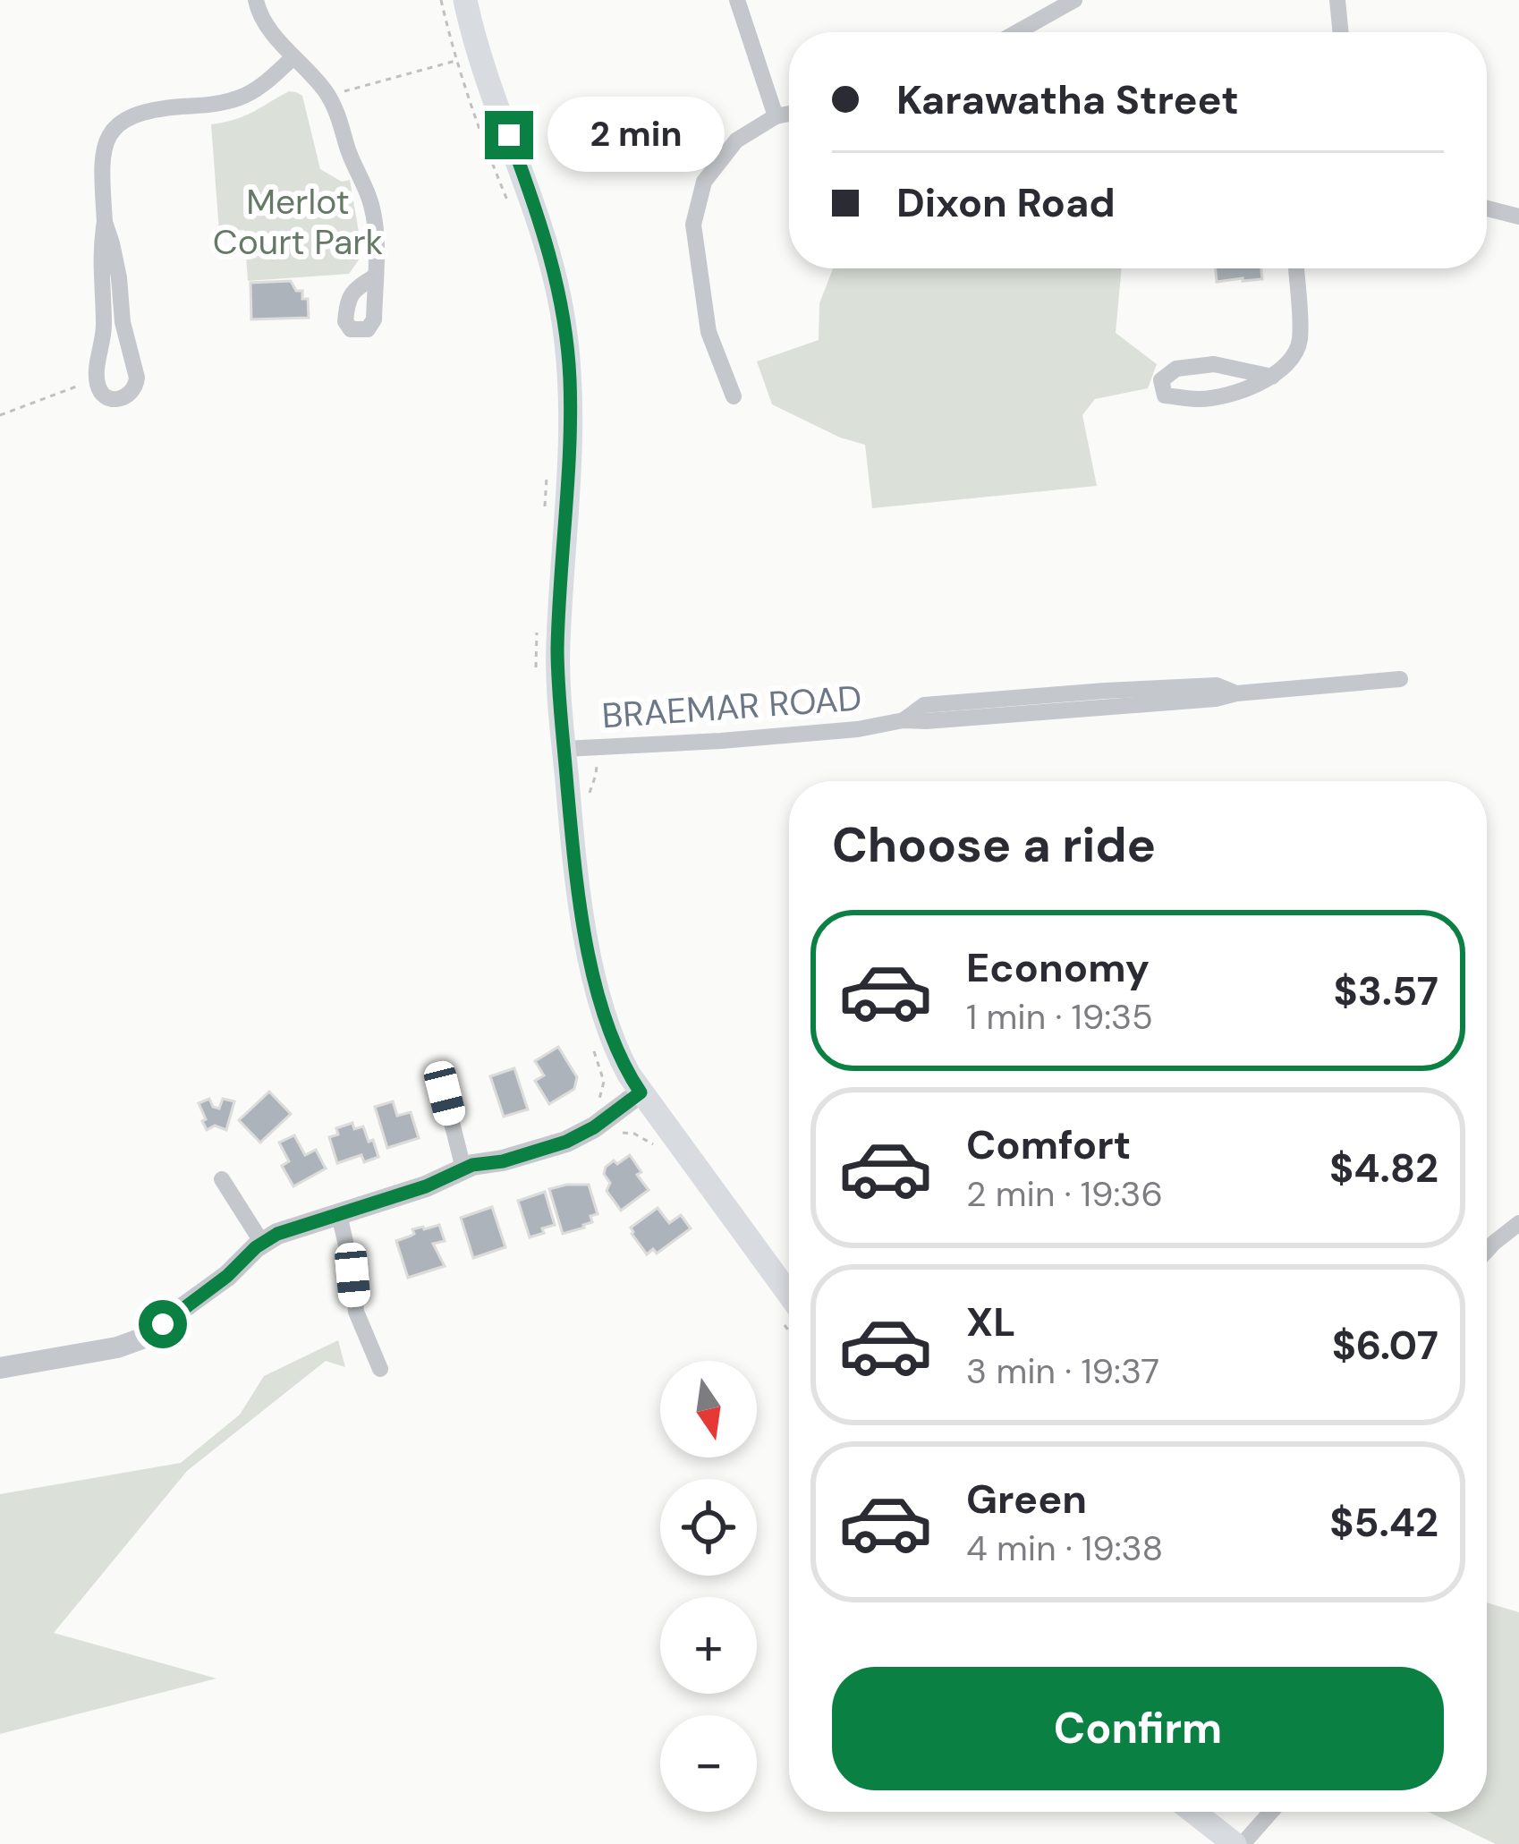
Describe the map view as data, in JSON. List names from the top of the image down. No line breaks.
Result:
{"streets":{"street":["BRAEMAR ROAD"]},"parks":["Merlot Court Park"],"north":"bottom","page":{"banner":["Karawatha Street","Dixon Road"],"bubble":"2 min","heading":"Choose a ride","list":[{"name":"Economy","note":"1 min · 19:35","value":"$3.57"},{"name":"Comfort","note":"2 min · 19:36","value":"$4.82"},{"name":"XL","note":"3 min · 19:37","value":"$6.07"},{"name":"Green","note":"4 min · 19:38","value":"$5.42"}],"map_buttons":["+","−"],"buttons":"Confirm"}}
